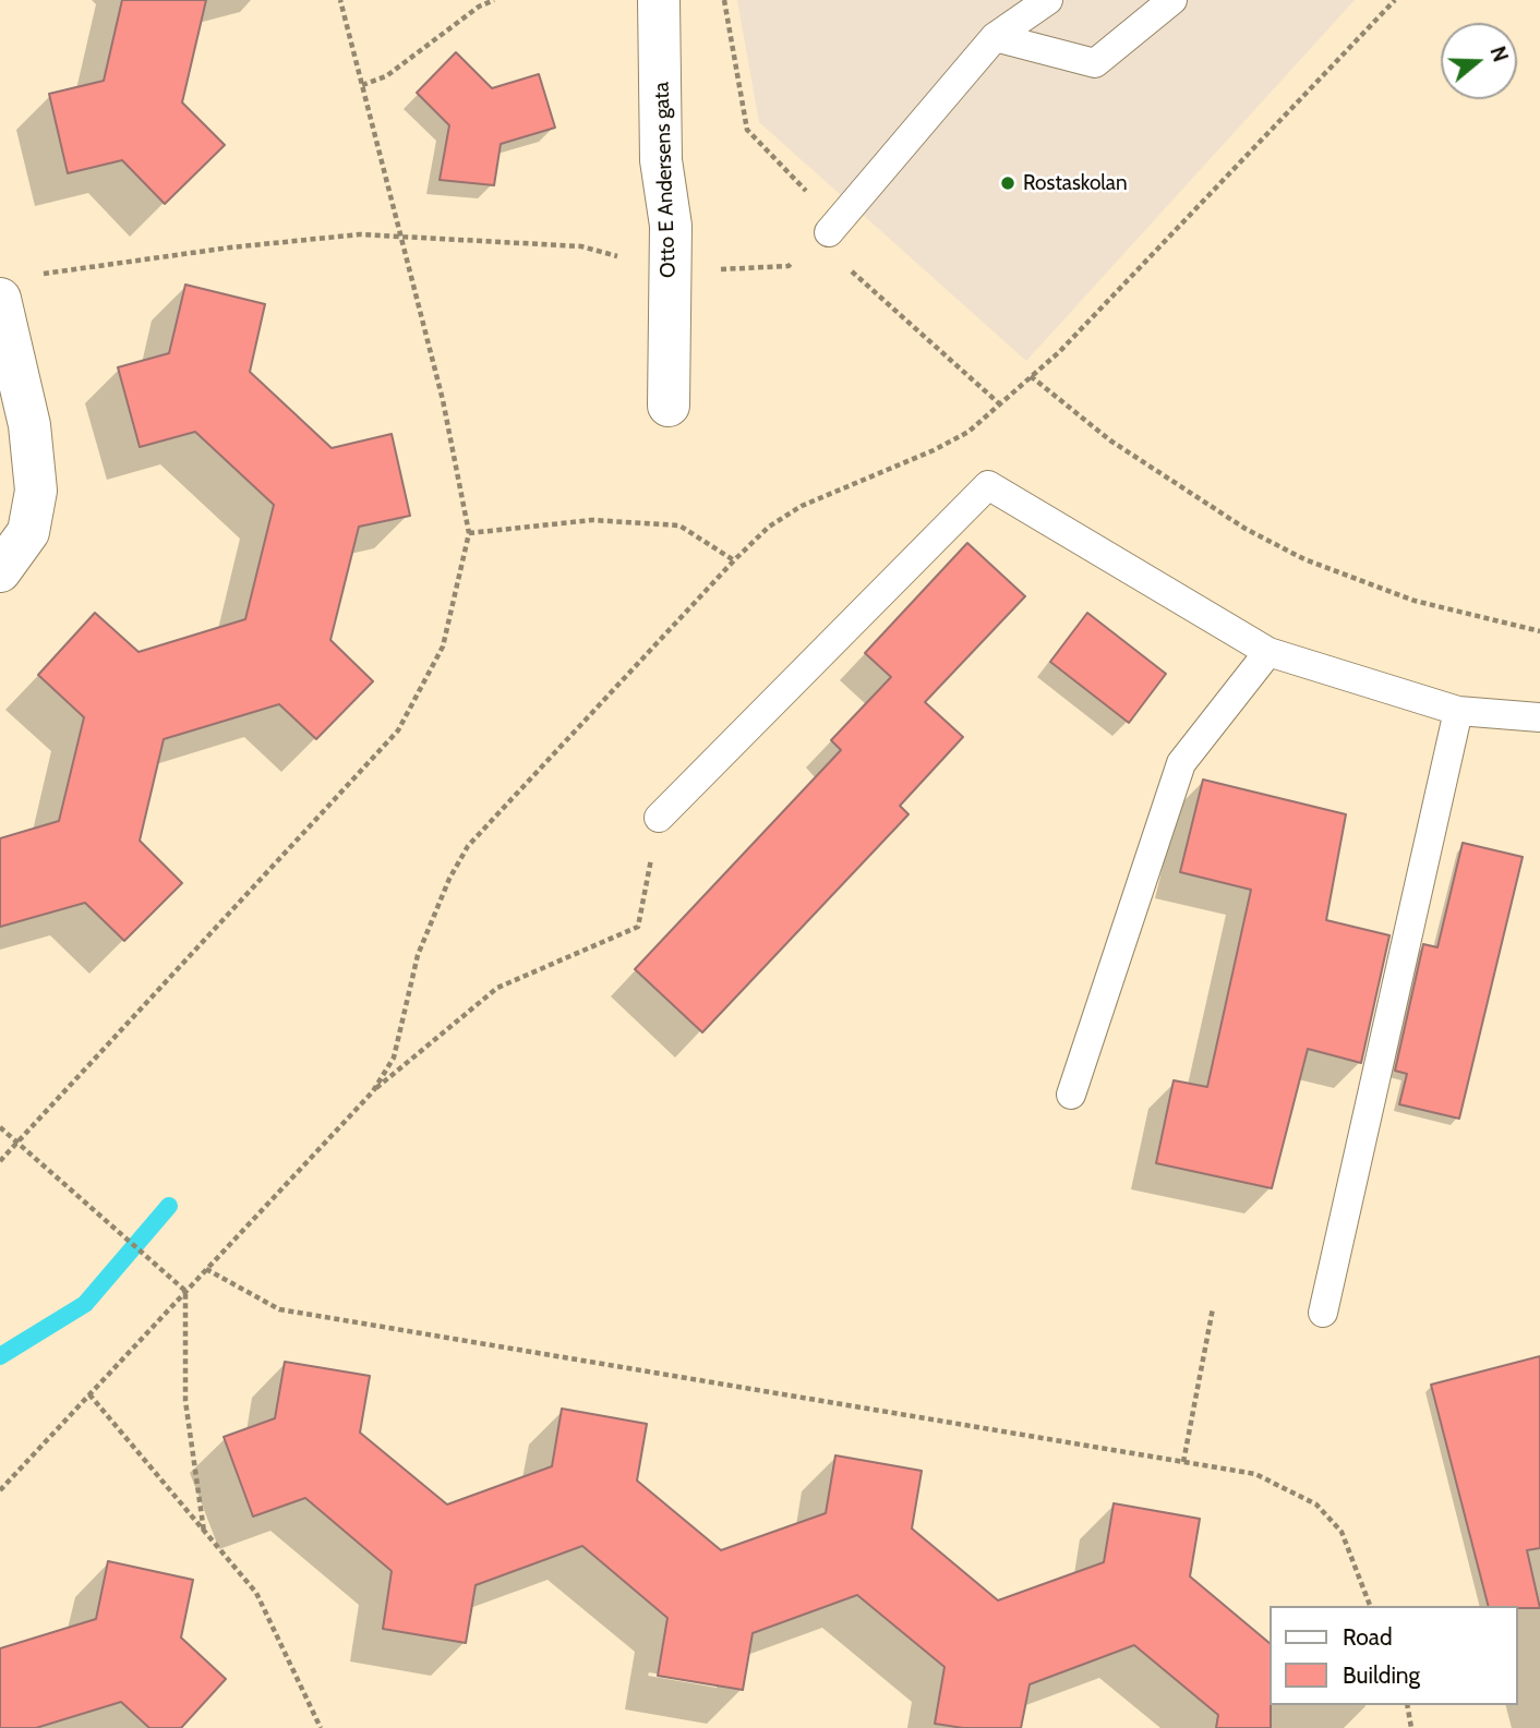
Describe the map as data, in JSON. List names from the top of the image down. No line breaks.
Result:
{"streets":{"street":["Otto E Andersens gata"]},"places":["Rostaskolan"],"legend":["Road","Building"],"north":"right"}
